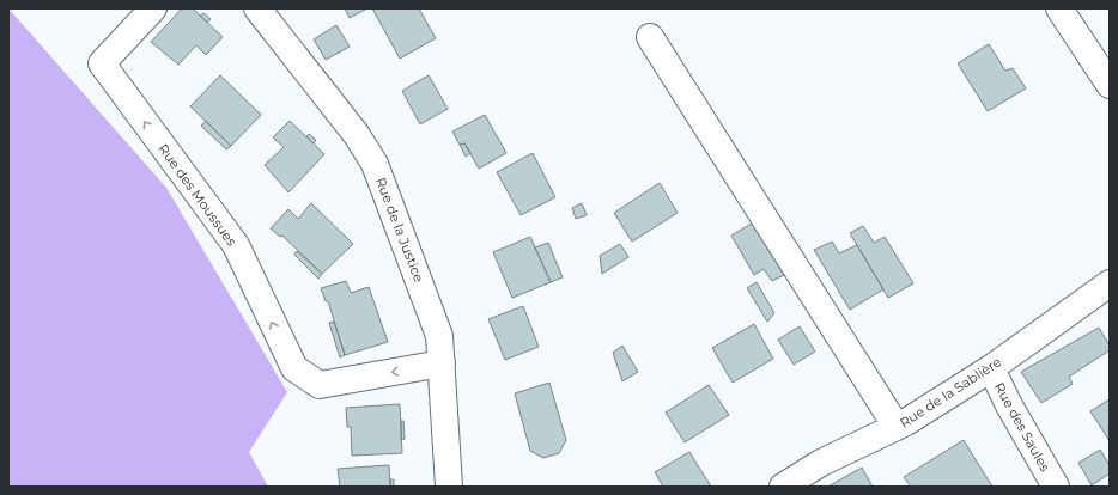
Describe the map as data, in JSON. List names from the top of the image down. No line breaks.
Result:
{"streets":{"street":["Rue des Moussues","Rue de la Justice","Rue de la Sablière","Rue des Saules"]},"crossings":[["Rue des Moussues","Rue de la Justice"],["Rue de la Sablière","Rue des Saules"]]}
